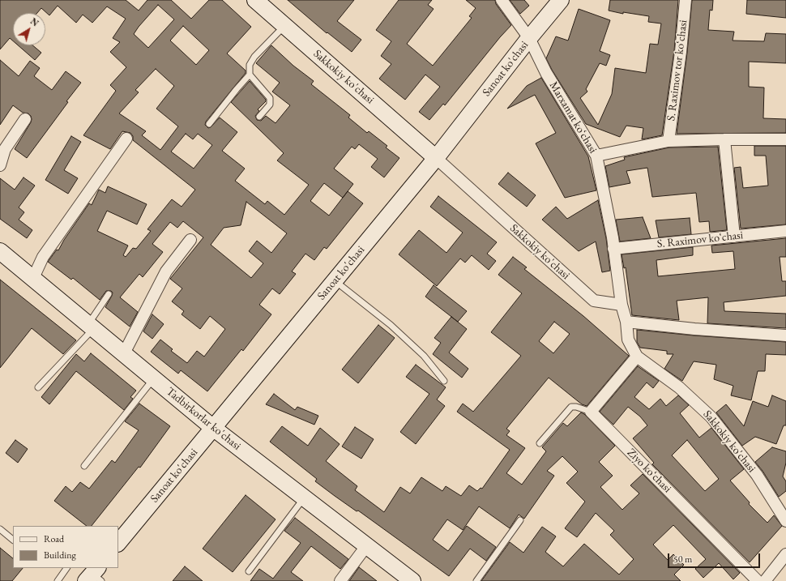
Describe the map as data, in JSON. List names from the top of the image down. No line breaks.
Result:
{"streets":{"main road":["Sanoat ko'chasi","Sakkokiy ko'chasi","Tadbirkorlar ko'chasi"],"street":["S. Raximov tor koʻchasi","Marxamat koʻchasi","S. Raximov koʻchasi","Ziyo koʻchasi"]},"crossings":[["Sanoat ko'chasi","Sakkokiy ko'chasi"],["Sanoat ko'chasi","Marxamat koʻchasi"],["Sanoat ko'chasi","Tadbirkorlar ko'chasi"],["Sakkokiy ko'chasi","Marxamat koʻchasi"],["Marxamat koʻchasi","S. Raximov koʻchasi"]],"legend":["Road","Building"],"scale_bar":"50 m","north":"top right"}
